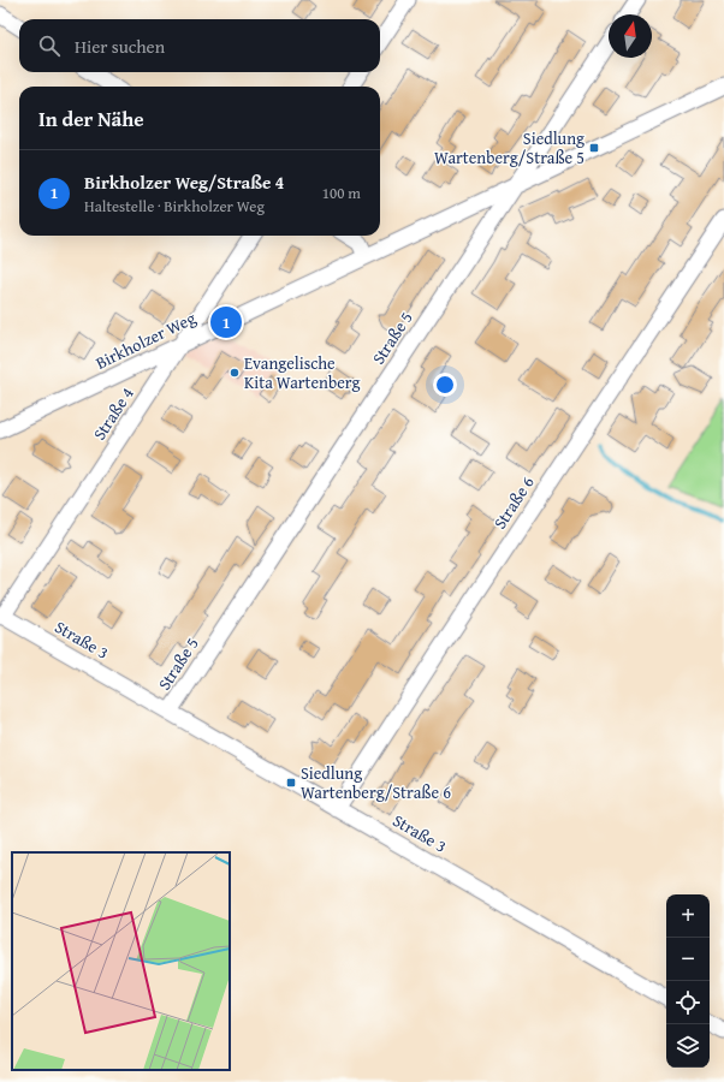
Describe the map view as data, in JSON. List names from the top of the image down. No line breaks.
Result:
{"streets":{"street":["Straße 5","Birkholzer Weg","Straße 4","Straße 6","Straße 3"]},"crossings":[["Straße 5","Birkholzer Weg"],["Straße 5","Straße 3"],["Birkholzer Weg","Straße 4"],["Straße 4","Straße 3"],["Straße 6","Straße 3"]],"places":{"transit":["Siedlung Wartenberg/Straße 5","Siedlung Wartenberg/Straße 6"],"other":["Evangelische Kita Wartenberg"]},"north":"top","page":{"search":"Hier suchen","heading":"In der Nähe","list":[{"mark":"1","name":"Birkholzer Weg/Straße 4","note":"Haltestelle · Birkholzer Weg","value":"100 m"}],"pins":"1","map_buttons":["+","−"]}}
